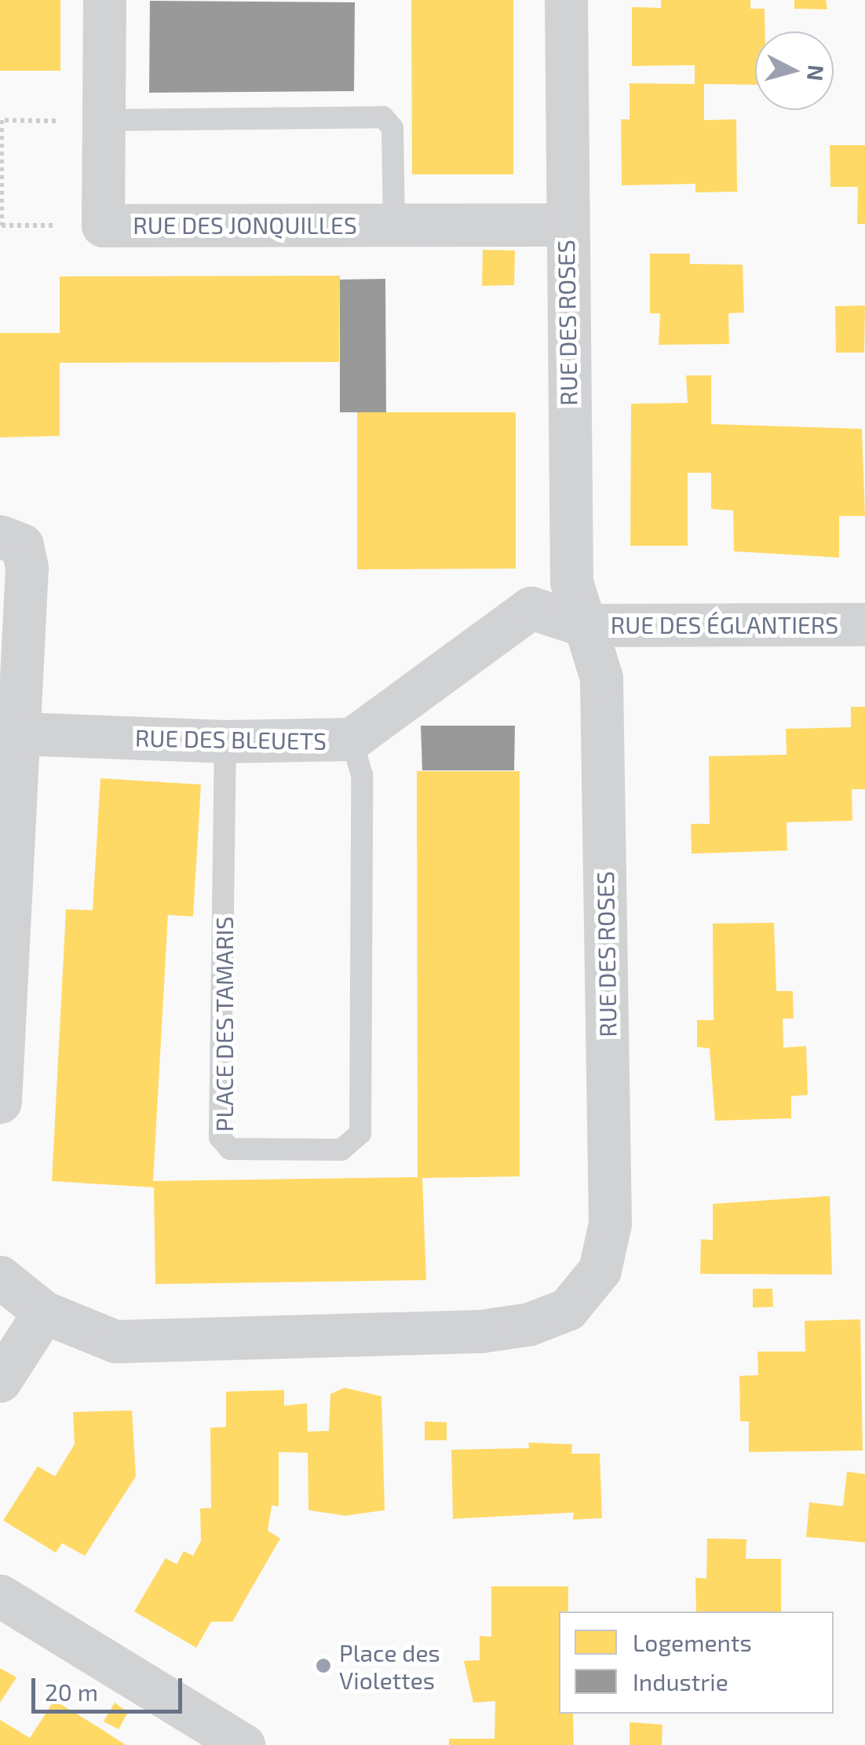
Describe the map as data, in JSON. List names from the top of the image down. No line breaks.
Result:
{"streets":{"street":["RUE DES JONQUILLES","RUE DES ROSES","RUE DES ÉGLANTIERS","RUE DES BLEUETS"],"lane":["PLACE DES TAMARIS"]},"crossings":[["RUE DES JONQUILLES","RUE DES ROSES"],["RUE DES ROSES","RUE DES ÉGLANTIERS"],["RUE DES ROSES","RUE DES BLEUETS"],["RUE DES ÉGLANTIERS","RUE DES BLEUETS"],["RUE DES BLEUETS","PLACE DES TAMARIS"]],"places":["Place des Violettes"],"legend":["Logements","Industrie"],"scale_bar":"20 m","north":"right"}
